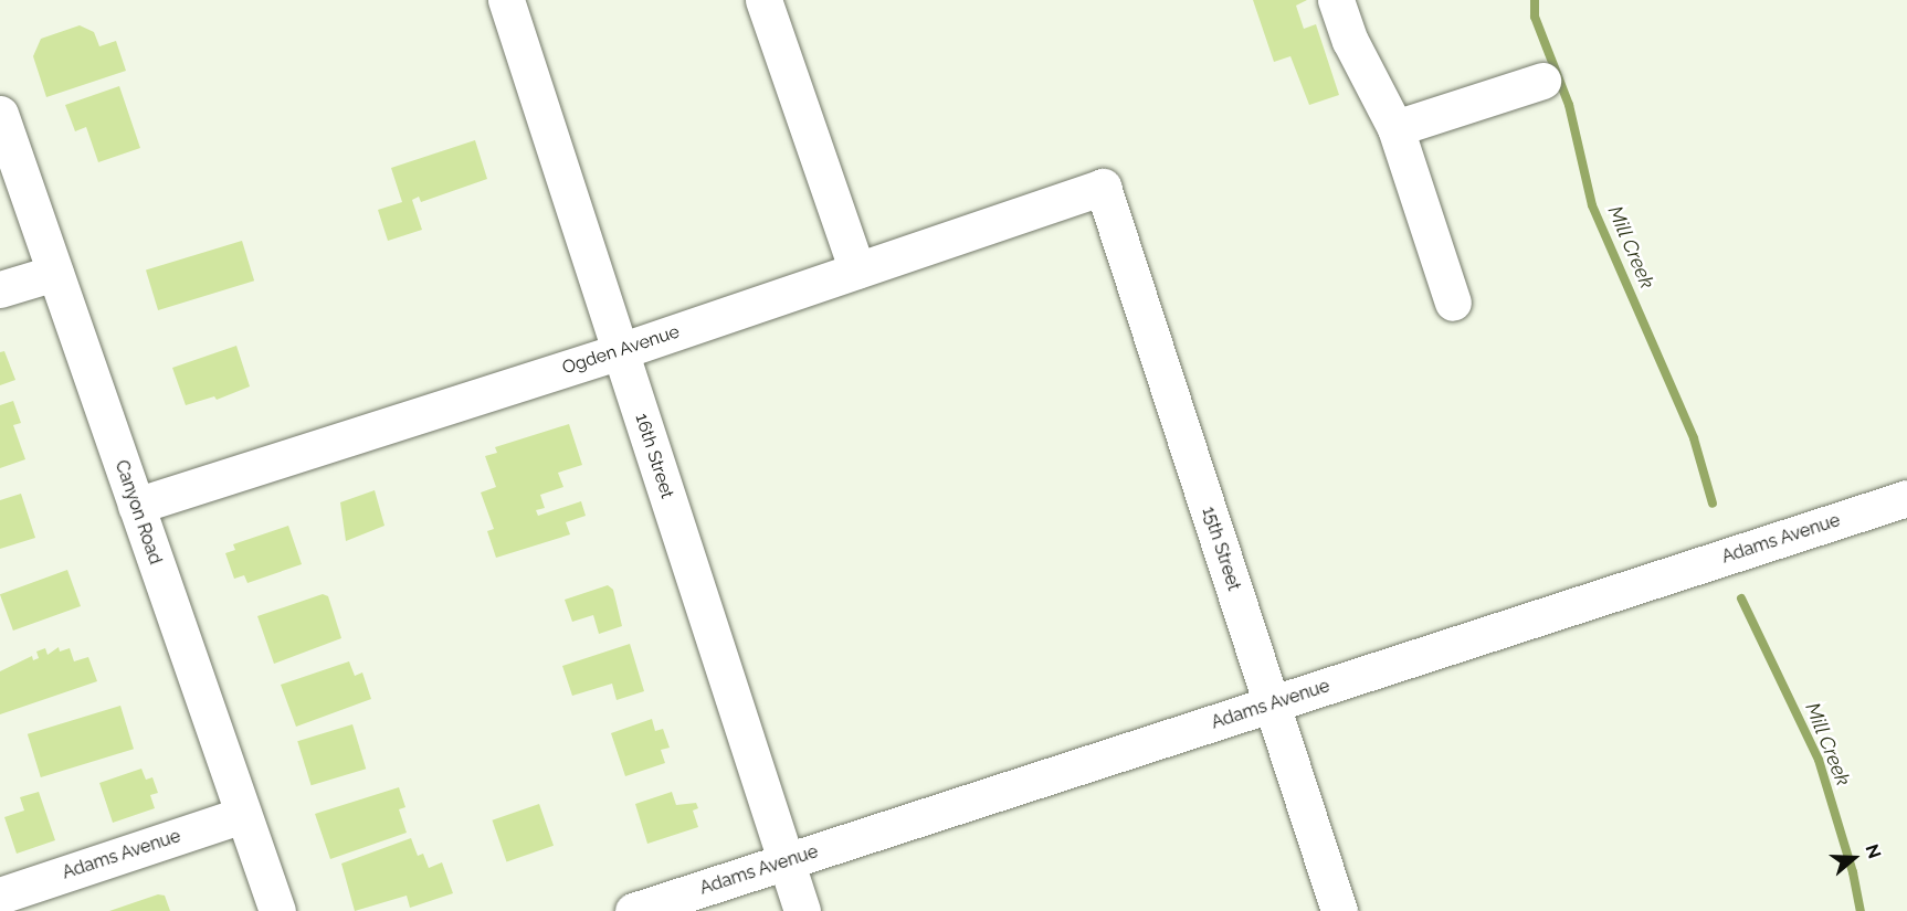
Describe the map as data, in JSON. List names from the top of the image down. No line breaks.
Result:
{"streets":{"street":["Ogden Avenue","16th Street","Canyon Road","Adams Avenue","15th Street"]},"crossings":[["Ogden Avenue","16th Street"],["Ogden Avenue","Canyon Road"],["Ogden Avenue","15th Street"],["16th Street","Adams Avenue"],["Canyon Road","Adams Avenue"],["Adams Avenue","15th Street"]],"water":["Mill Creek"],"north":"right"}
